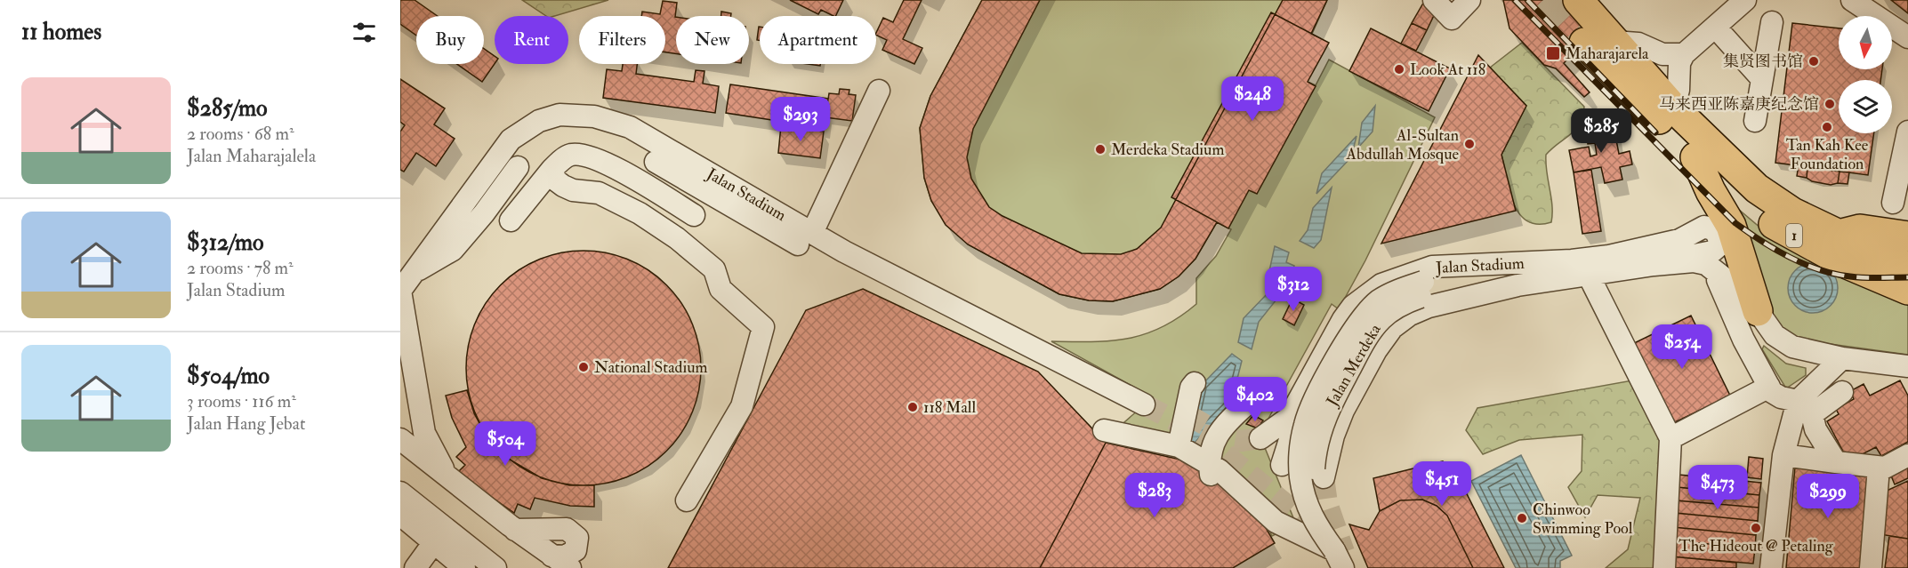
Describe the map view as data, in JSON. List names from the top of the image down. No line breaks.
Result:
{"streets":{"highway":["1"],"street":["Jalan Stadium","Jalan Merdeka"]},"crossings":[["Jalan Stadium","Jalan Merdeka"]],"places":{"transit":["Maharajarela"],"other":["集贤图书馆","Look At 118","马来西亚陈嘉庚纪念馆","Tan Kah Kee Foundation","Al-Sultan Abdullah Mosque","Merdeka Stadium","National Stadium","118 Mall","Chinwoo Swimming Pool","The Hideout @ Petaling"]},"north":"bottom","page":{"heading":"11 homes","chip":["Buy","Rent","Filters","New","Apartment"],"list":[{"name":"$285/mo","note":"2 rooms · 68 m² · Jalan Maharajalela"},{"name":"$312/mo","note":"2 rooms · 78 m² · Jalan Stadium"},{"name":"$504/mo","note":"3 rooms · 116 m² · Jalan Hang Jebat"}],"price":["$248","$293","$285","$312","$254","$402","$504","$451","$473","$283","$299"]}}
